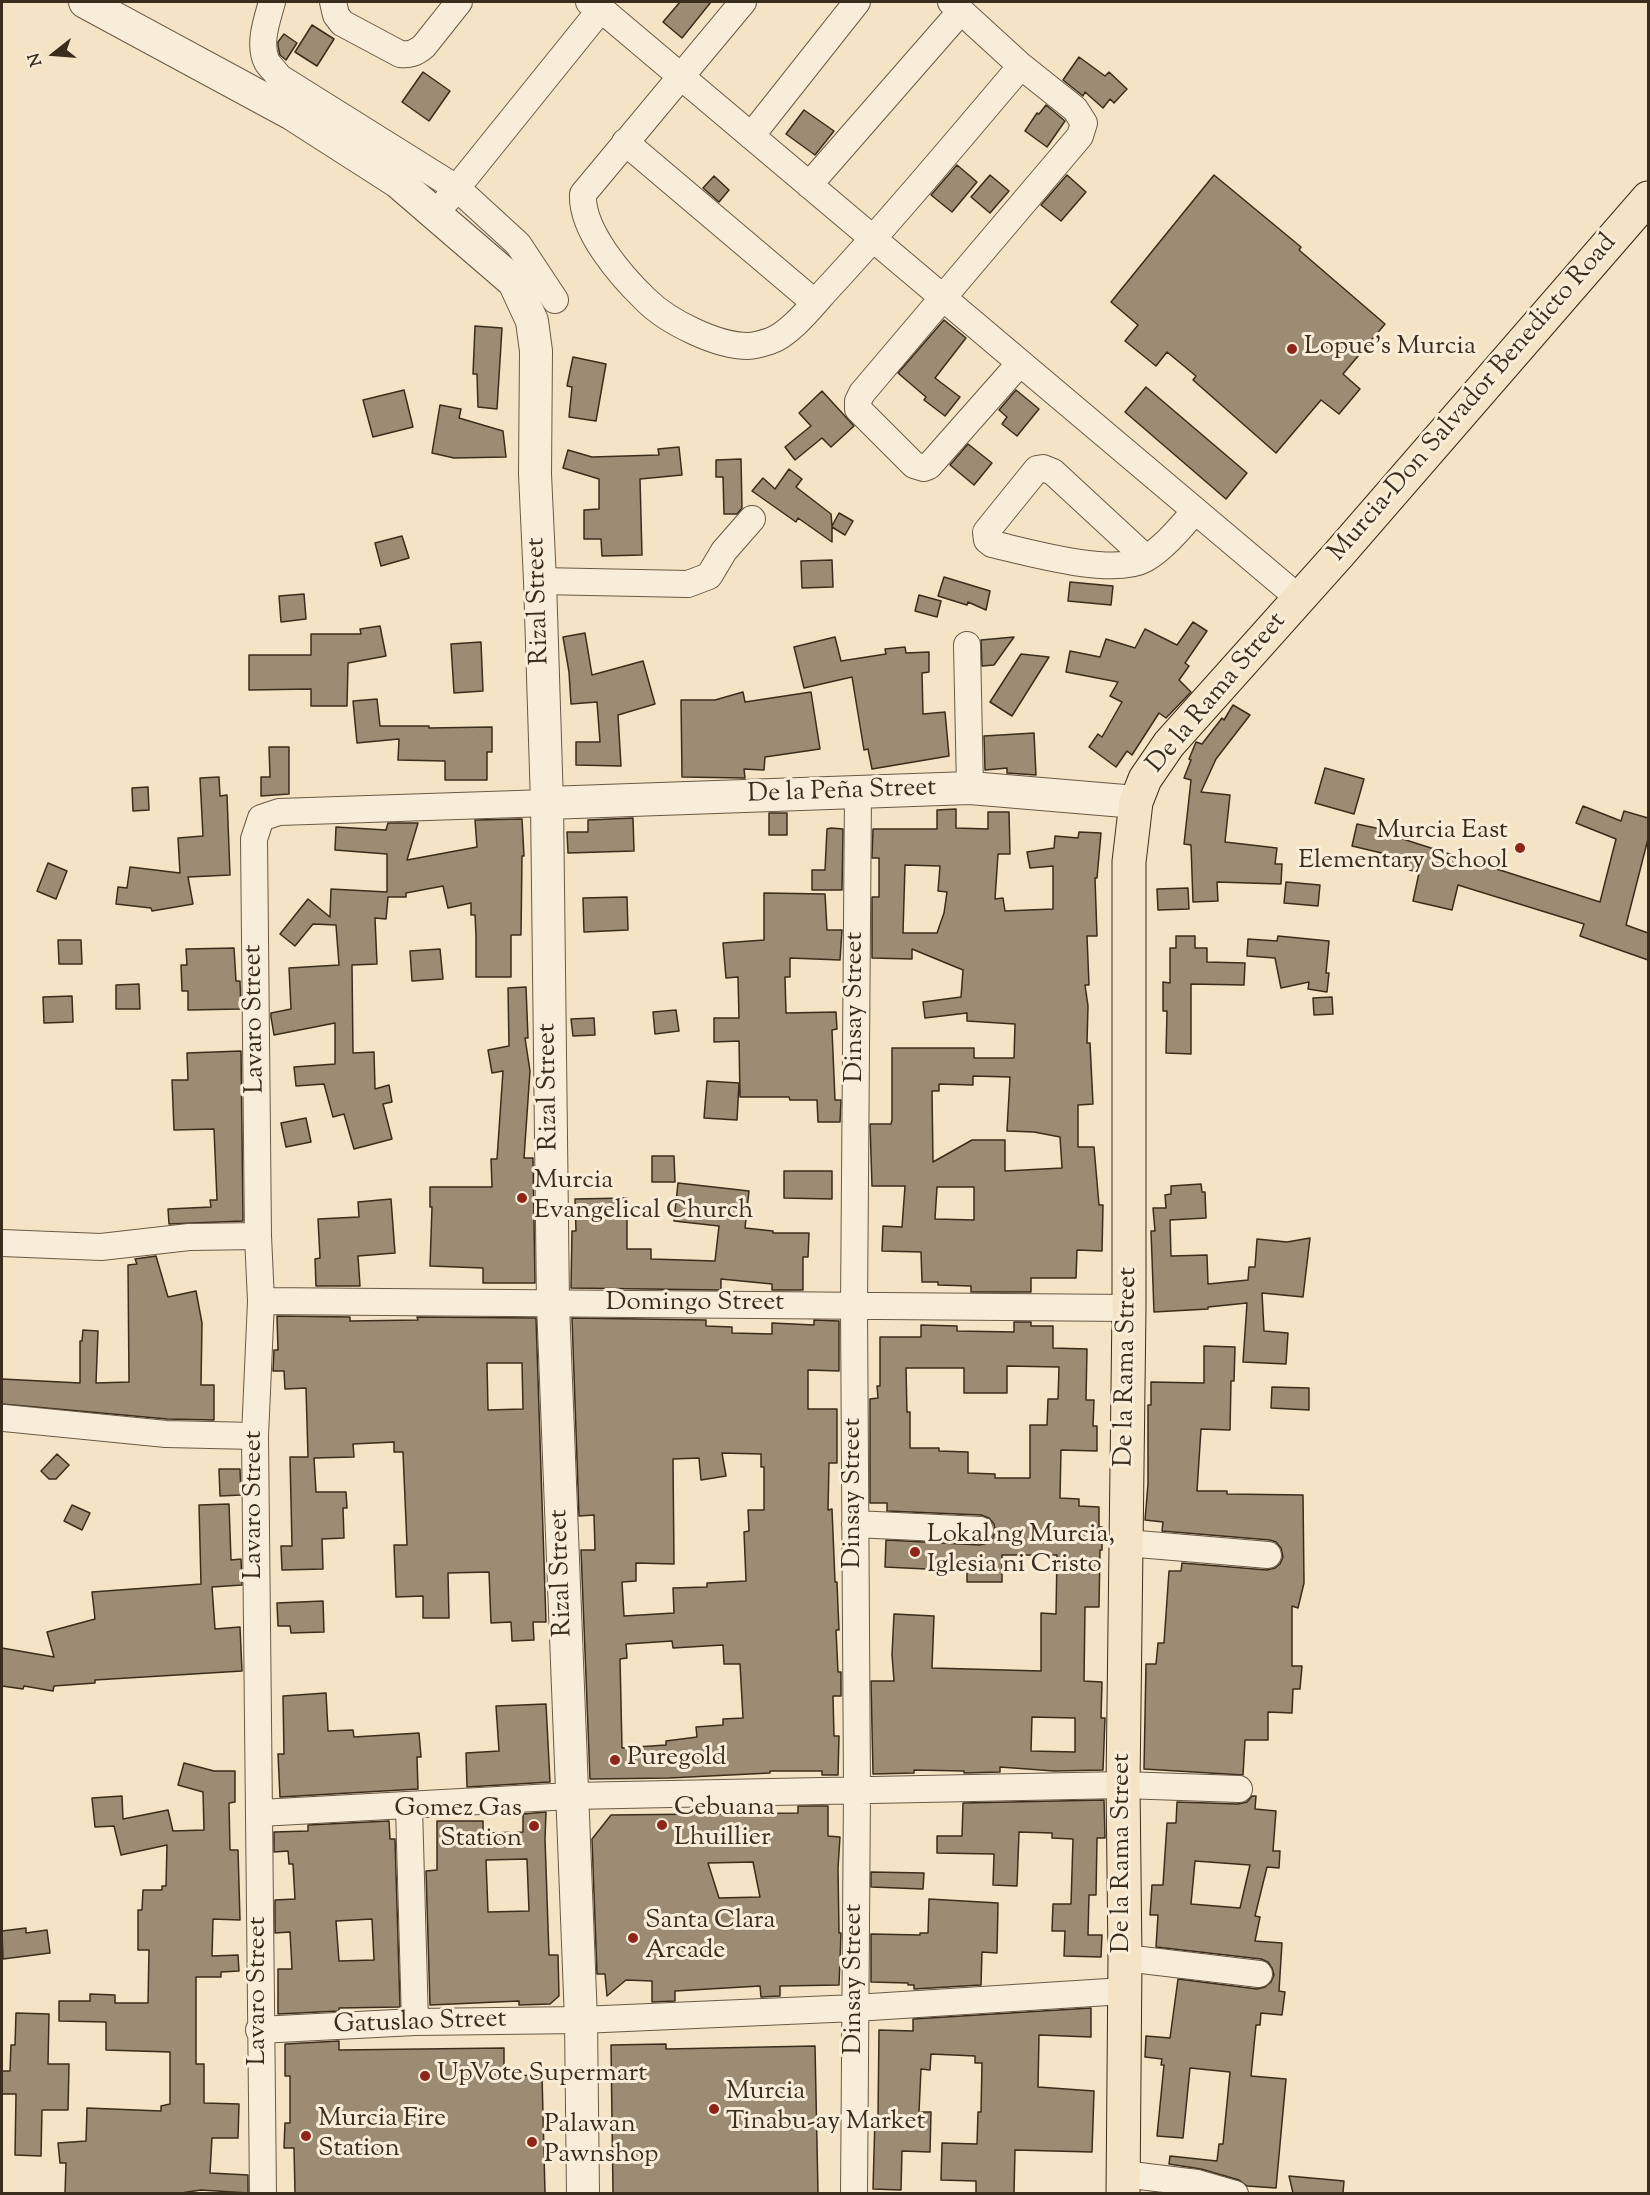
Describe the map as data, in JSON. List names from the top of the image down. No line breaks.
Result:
{"streets":{"highway":["Murcia-Don Salvador Benedicto Road","De la Rama Street"],"street":["Rizal Street","De la Peña Street","Dinsay Street","Lavaro Street","Domingo Street","Gatuslao Street"]},"crossings":[["Murcia-Don Salvador Benedicto Road","De la Rama Street"],["Rizal Street","De la Peña Street"],["Rizal Street","Lavaro Street"],["Rizal Street","Domingo Street"],["Rizal Street","Gatuslao Street"],["De la Rama Street","De la Peña Street"],["De la Rama Street","Domingo Street"],["De la Rama Street","Gatuslao Street"],["De la Peña Street","Dinsay Street"],["De la Peña Street","Lavaro Street"],["Dinsay Street","Domingo Street"],["Dinsay Street","Gatuslao Street"],["Lavaro Street","Domingo Street"],["Lavaro Street","Gatuslao Street"]],"places":["Lopue's Murcia","Murcia East Elementary School","Murcia Evangelical Church","Lokal ng Murcia, Iglesia ni Cristo","Puregold","Cebuana Lhuillier","Gomez Gas Station","Santa Clara Arcade","UpVote Supermart","Murcia Tinabu-ay Market","Murcia Fire Station","Palawan Pawnshop"],"north":"left"}
